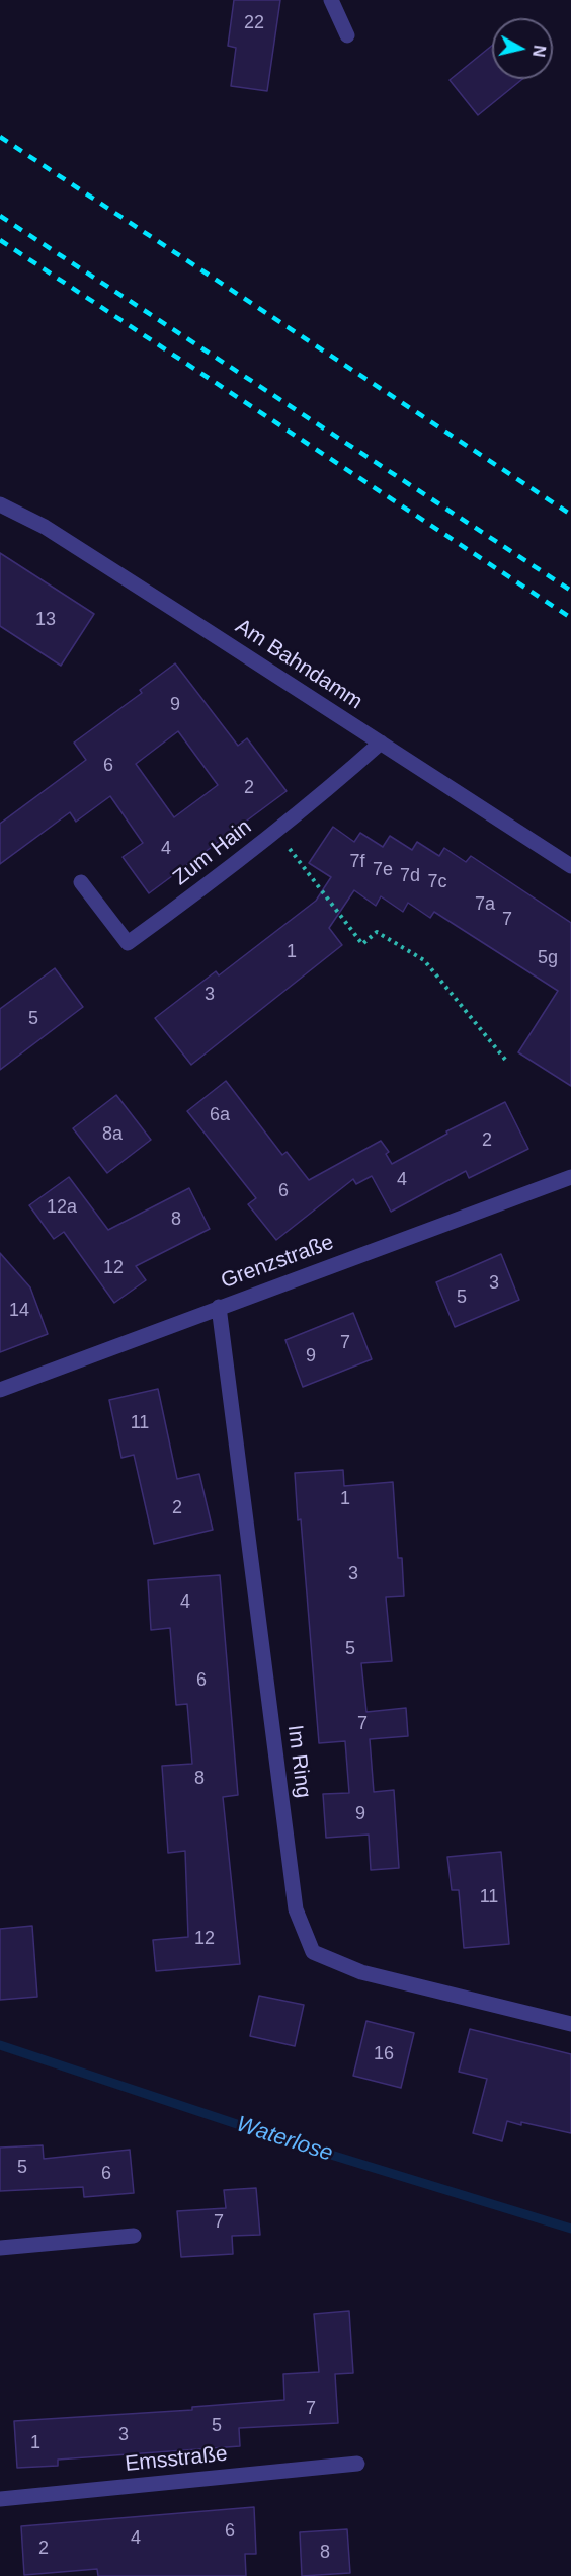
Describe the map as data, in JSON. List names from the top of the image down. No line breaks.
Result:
{"streets":{"street":["Am Bahndamm","Zum Hain","Grenzstraße","Im Ring","Emsstraße"]},"crossings":[["Am Bahndamm","Zum Hain"],["Grenzstraße","Im Ring"]],"water":["Waterlose"],"house_numbers":["22","13","9","6","2","4","7f","7e","7d","7c","7a","7","1","5g","3","5","6a","8a","2","4","6","12a","8","12","3","5","14","7","9","11","1","2","3","4","5","6","7","8","9","11","12","16","5","6","7","7","5","3","1","6","4","2","8"],"north":"right"}
